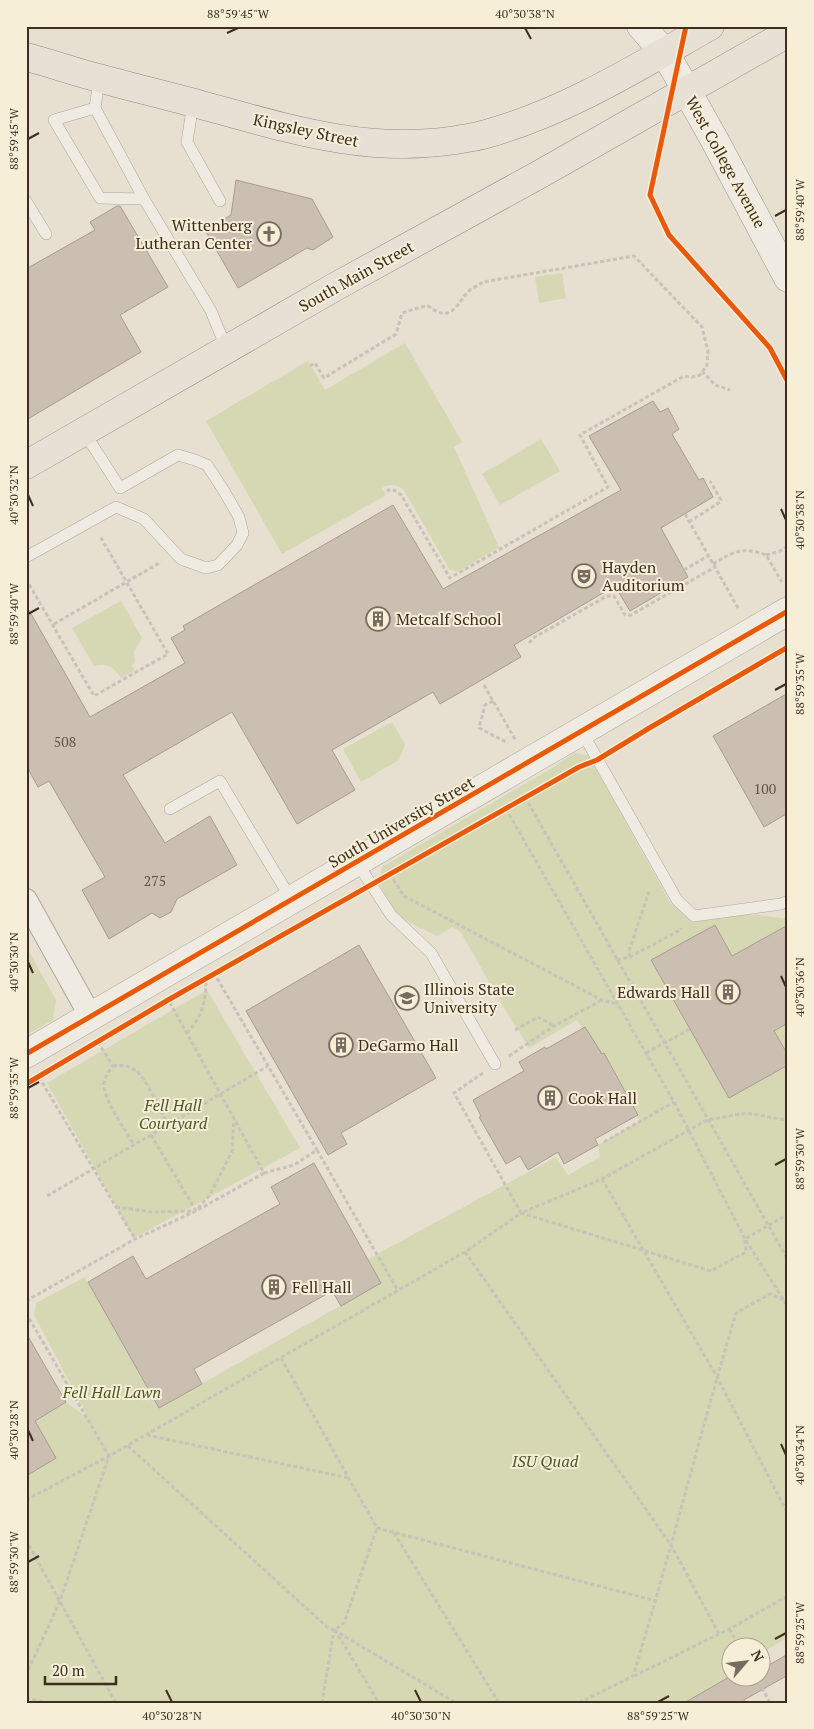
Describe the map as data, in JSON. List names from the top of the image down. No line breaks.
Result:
{"streets":{"main road":["Kingsley Street","South Main Street"],"street":["West College Avenue","South University Street"]},"crossings":[["Kingsley Street","West College Avenue"],["West College Avenue","South Main Street"]],"parks":["Fell Hall Courtyard","Fell Hall Lawn","ISU Quad"],"places":{"church":["Wittenberg Lutheran Center"],"theatre":["Hayden Auditorium"],"building":["Metcalf School","Edwards Hall","DeGarmo Hall","Cook Hall","Fell Hall"],"school or university":["Illinois State University"]},"house_numbers":["508","100","275"],"scale_bar":"20 m","north":"top right","coordinates":["88°59'45\"W","40°30'38\"N","88°59'40\"W","40°30'32\"N","88°59'35\"W","40°30'30\"N","40°30'36\"N","88°59'30\"W","40°30'28\"N","40°30'34\"N","88°59'25\"W"]}
